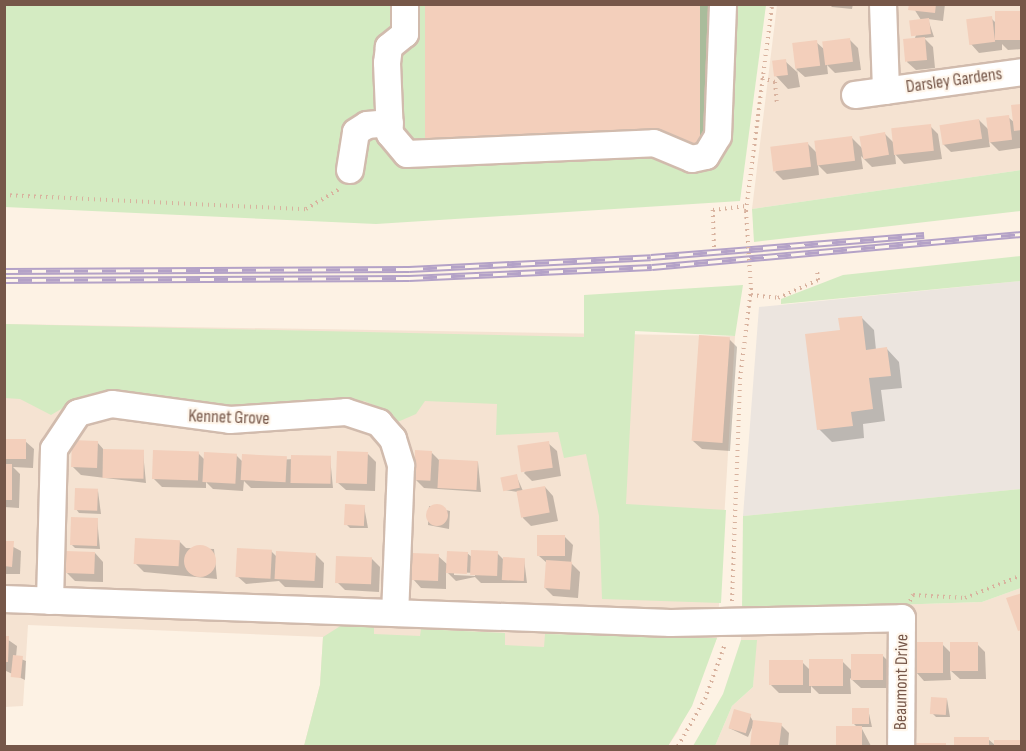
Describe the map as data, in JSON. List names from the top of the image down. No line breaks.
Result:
{"streets":{"street":["Darsley Gardens","Kennet Grove","Beaumont Drive"]}}
